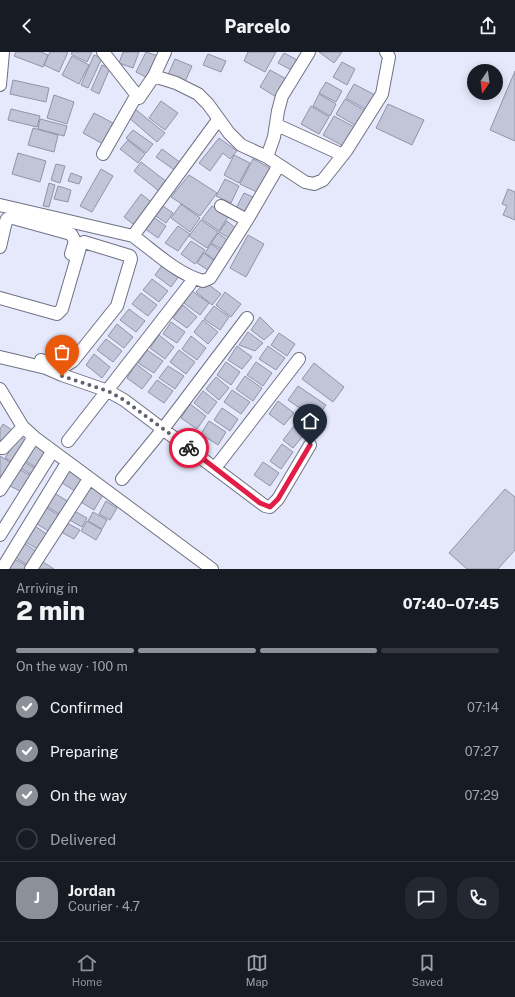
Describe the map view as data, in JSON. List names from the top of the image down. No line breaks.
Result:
{"north":"bottom","page":{"header":"Parcelo","heading":["2 min","Arriving in","07:40–07:45"],"panel":["Jordan","Courier · 4.7"],"bar":"On the way · 100 m","list":[["Confirmed","07:14"],["Preparing","07:27"],["On the way","07:29"],"Delivered"],"round":"J","tabs":["Home","Map","Saved"]}}
